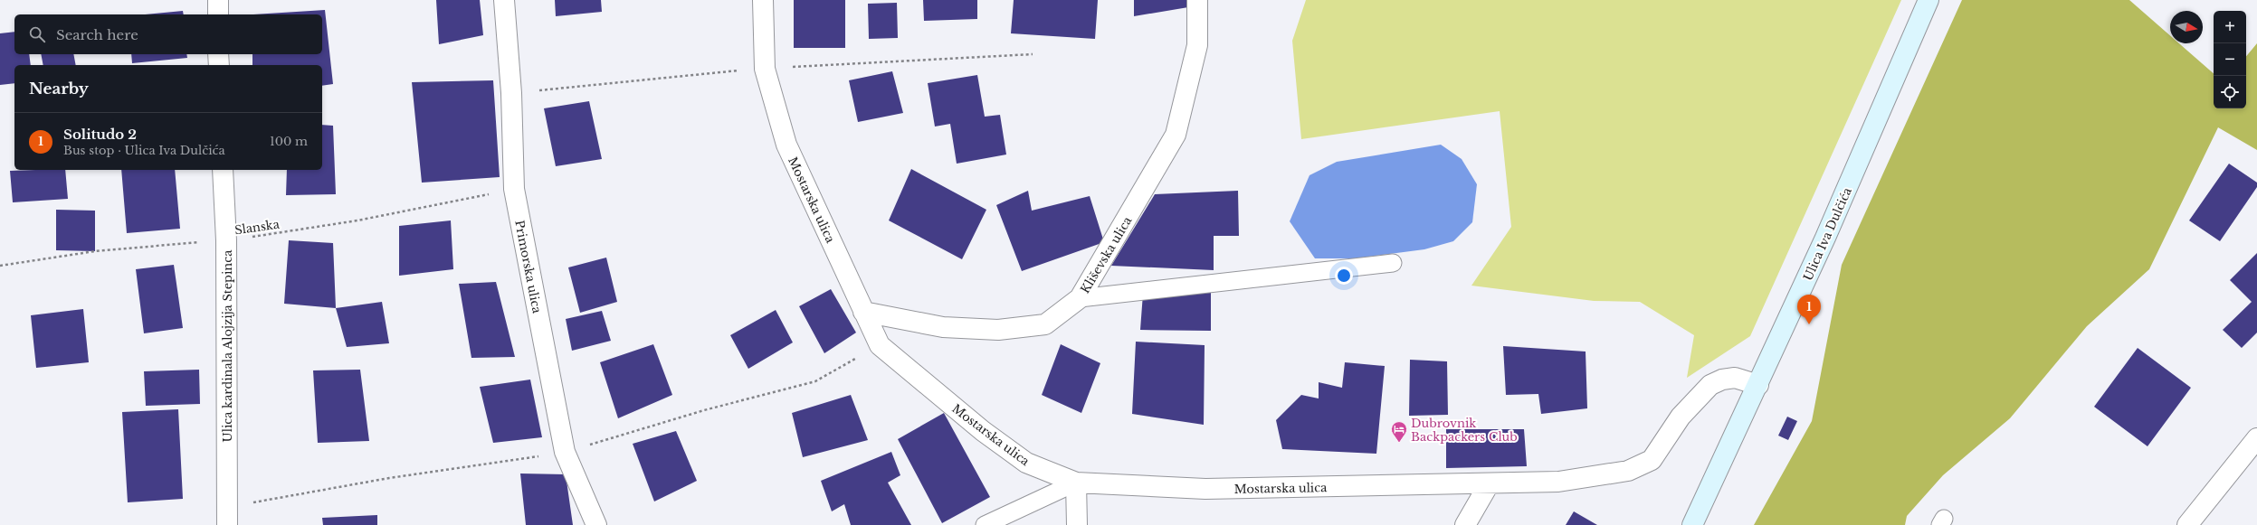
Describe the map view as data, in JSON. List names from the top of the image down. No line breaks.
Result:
{"streets":{"main road":["Ulica Iva Dulčića"],"street":["Mostarska ulica","Kliševska ulica","Primorska ulica","Ulica kardinala Alojzija Stepinca"],"path":["Slanska"]},"crossings":[["Mostarska ulica","Ulica Iva Dulčića"],["Mostarska ulica","Kliševska ulica"],["Slanska","Primorska ulica"],["Slanska","Ulica kardinala Alojzija Stepinca"]],"places":{"hotel":["Dubrovnik Backpackers Club"]},"north":"right","page":{"map_buttons":["+","−"],"search":"Search here","heading":"Nearby","list":[{"mark":"1","name":"Solitudo 2","note":"Bus stop · Ulica Iva Dulčića","value":"100 m"}],"pins":"1"}}
